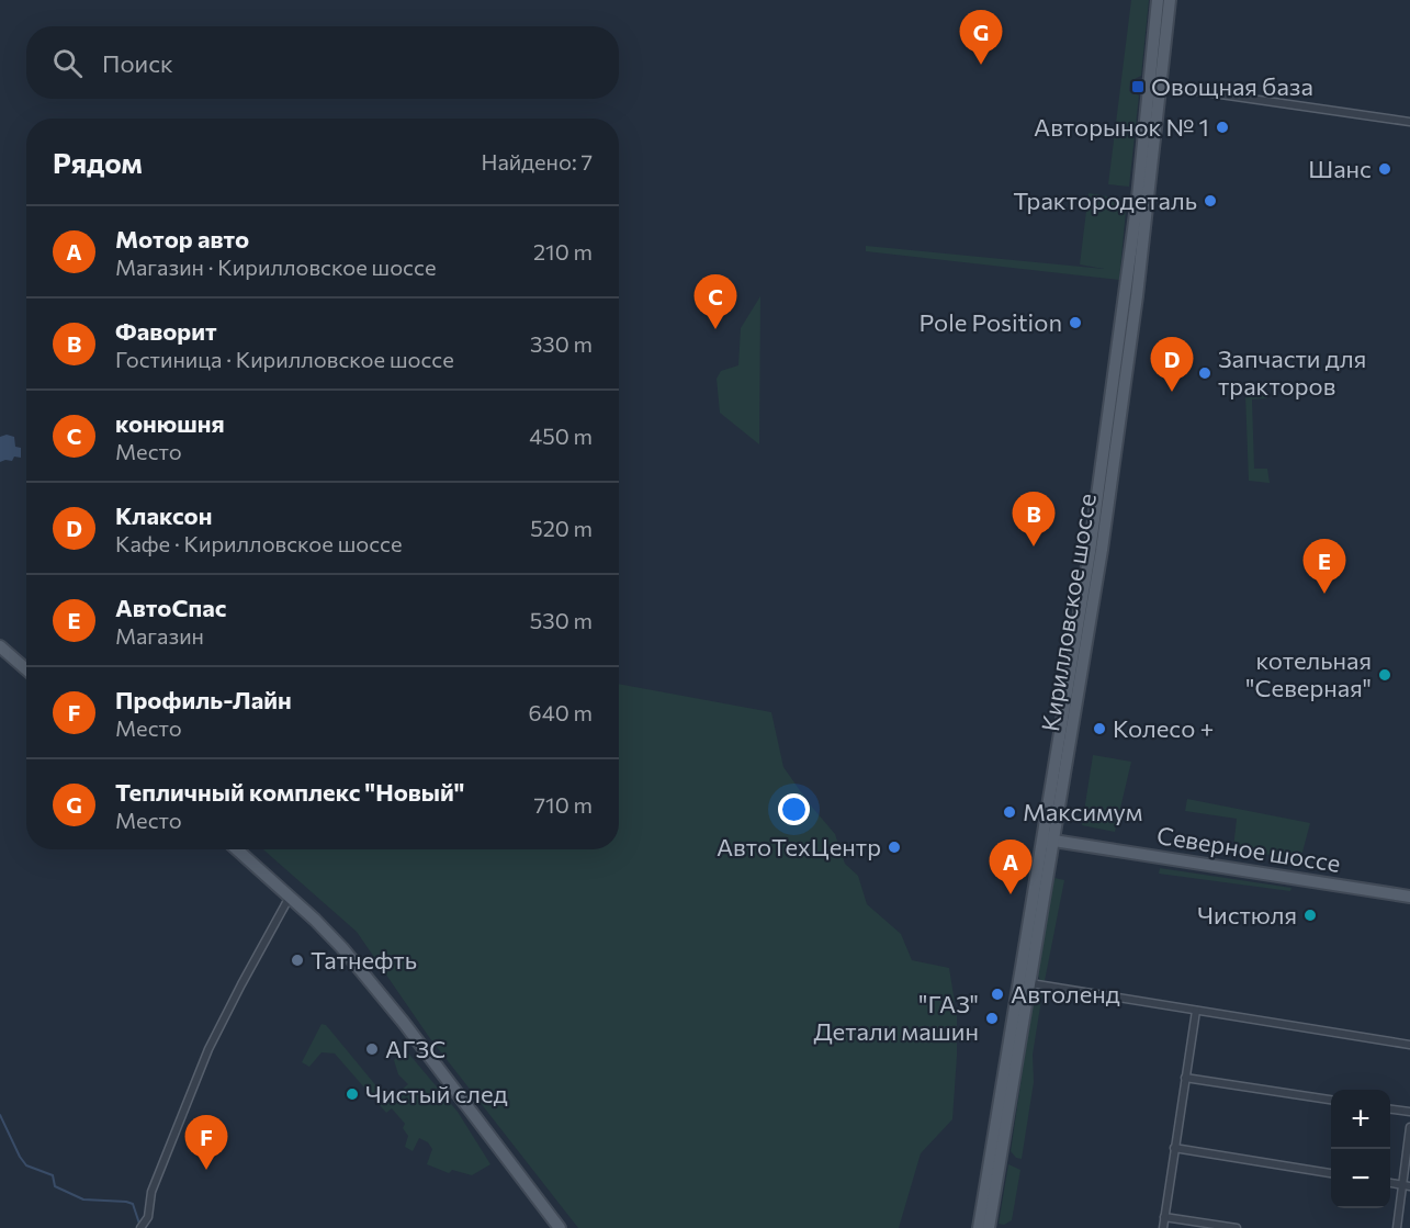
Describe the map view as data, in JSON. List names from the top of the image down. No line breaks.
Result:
{"streets":{"main road":["Кирилловское шоссе","Северное шоссе"]},"crossings":[["Кирилловское шоссе","Северное шоссе"]],"places":{"transit":["Овощная база"],"other":["Авторынок № 1","Шанс","Трактородеталь","Pole Position","Запчасти для тракторов","котельная \"Северная\"","Колесо +","Максимум","АвтоТехЦентр","Чистюля","Татнефть","Автоленд","\"ГАЗ\" Детали машин","АГЗС","Чистый след"]},"page":{"pins":["G","C","D","B","E","A","F"],"search":"Поиск","heading":["Рядом","Найдено: 7"],"list":[{"mark":"A","name":"Мотор авто","note":"Магазин · Кирилловское шоссе","value":"210 m"},{"mark":"B","name":"Фаворит","note":"Гостиница · Кирилловское шоссе","value":"330 m"},{"mark":"C","name":"конюшня","note":"Место","value":"450 m"},{"mark":"D","name":"Клаксон","note":"Кафе · Кирилловское шоссе","value":"520 m"},{"mark":"E","name":"АвтоСпас","note":"Магазин","value":"530 m"},{"mark":"F","name":"Профиль-Лайн","note":"Место","value":"640 m"},{"mark":"G","name":"Тепличный комплекс \"Новый\"","note":"Место","value":"710 m"}],"map_buttons":["+","−"]}}
